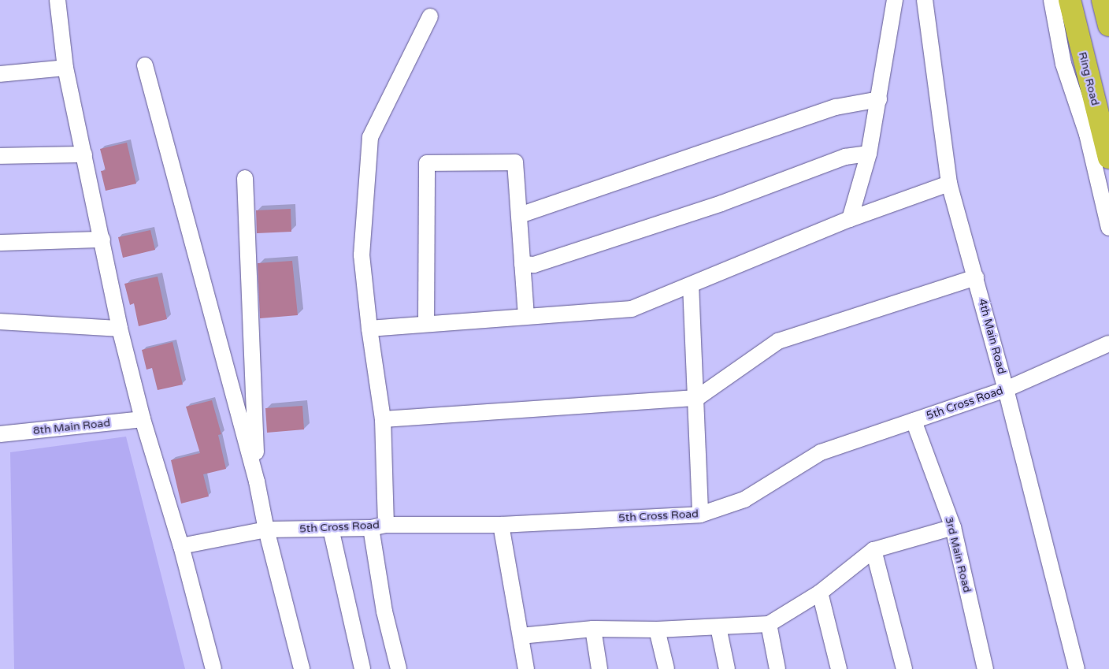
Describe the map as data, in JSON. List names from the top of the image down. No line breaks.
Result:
{"streets":{"highway":["Ring Road"],"street":["4th Main Road","5th Cross Road","8th Main Road","3rd Main Road"]},"crossings":[["4th Main Road","5th Cross Road"],["5th Cross Road","3rd Main Road"]]}
